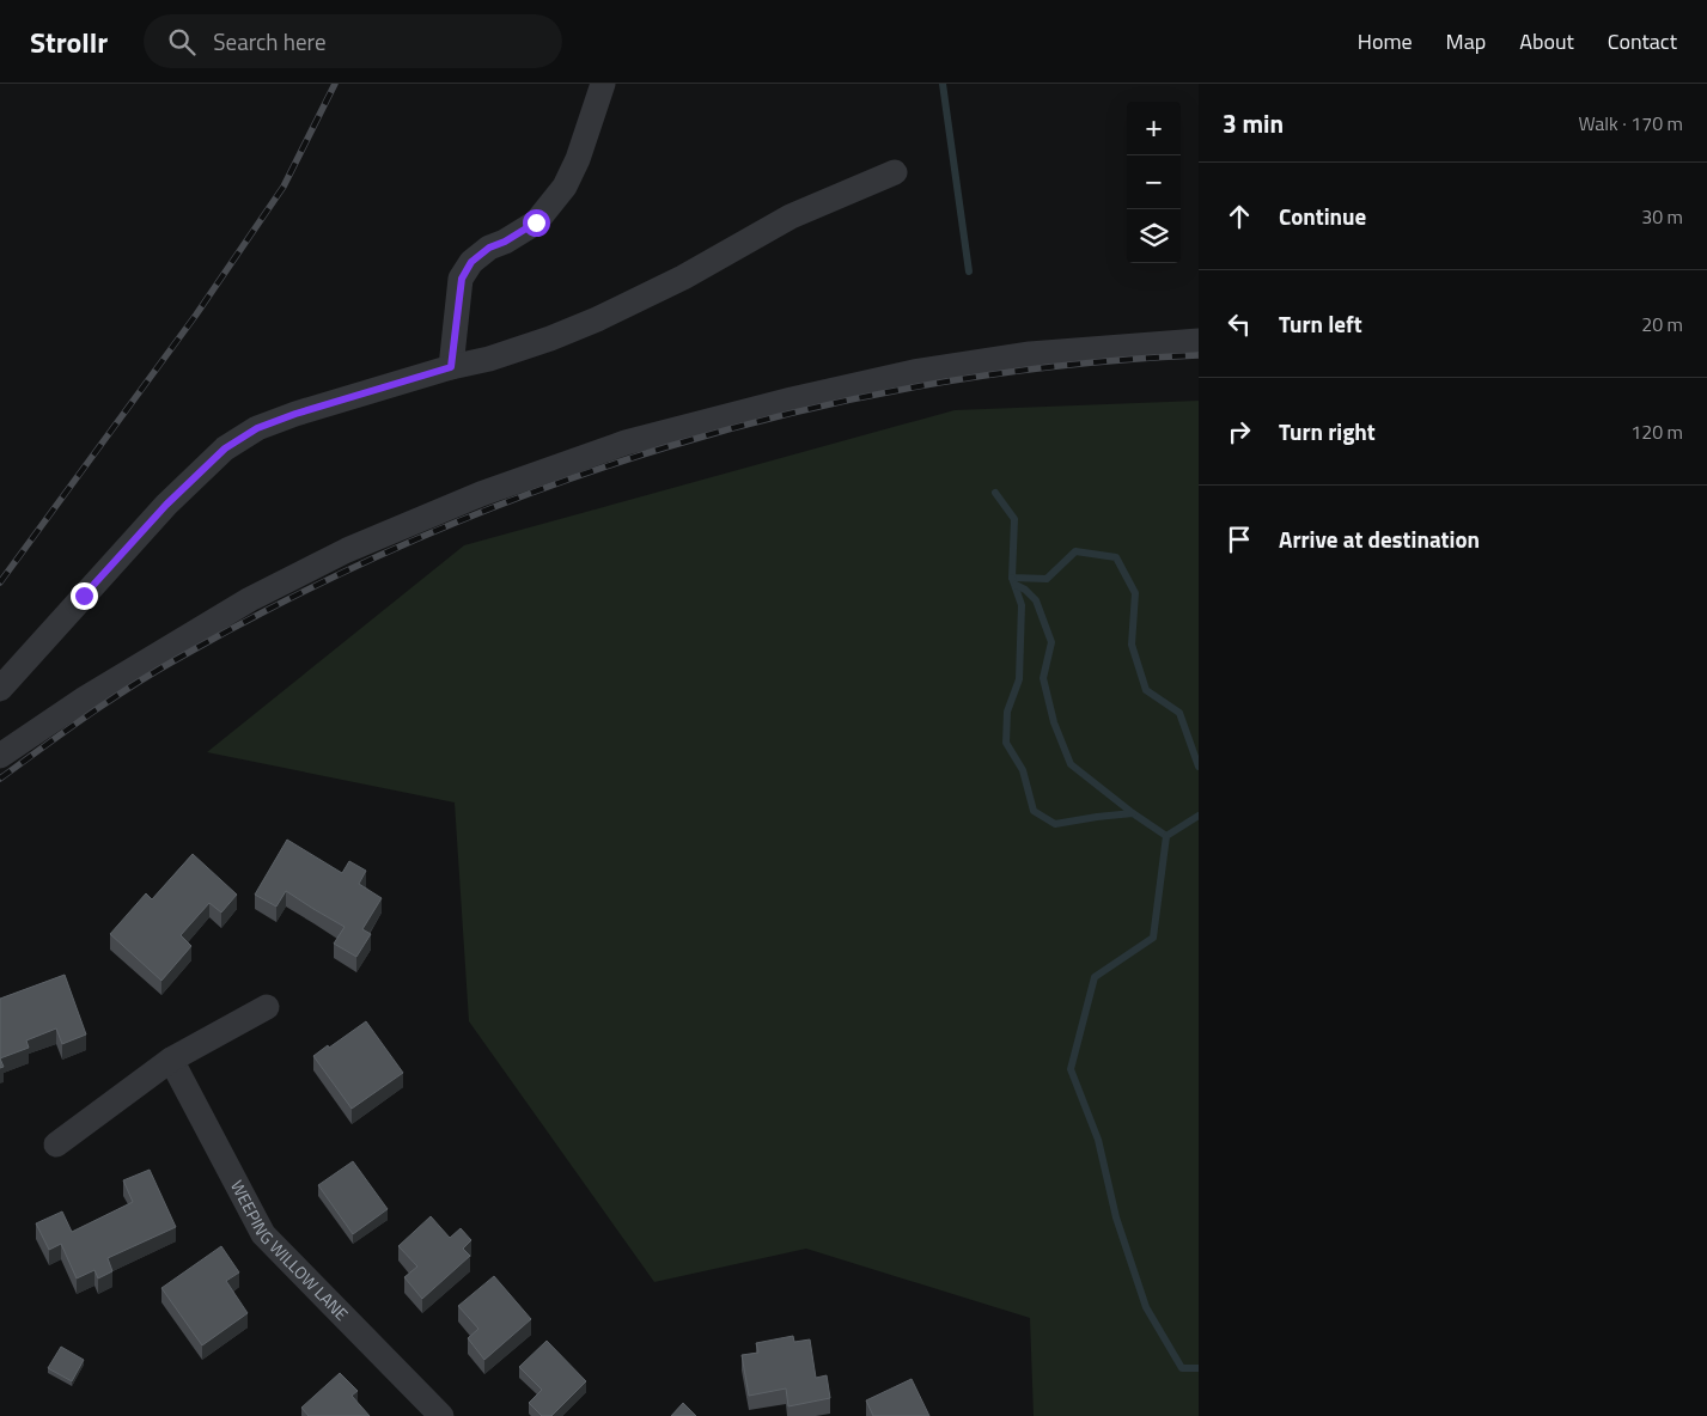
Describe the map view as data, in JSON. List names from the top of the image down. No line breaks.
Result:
{"streets":{"street":["WEEPING WILLOW LANE"]},"page":{"header":"Strollr","search":"Search here","nav":["Home","Map","About","Contact"],"heading":["3 min","Walk · 170 m"],"map_buttons":["+","−"],"list":[["Continue","30 m"],["Turn left","20 m"],["Turn right","120 m"],"Arrive at destination"]}}
